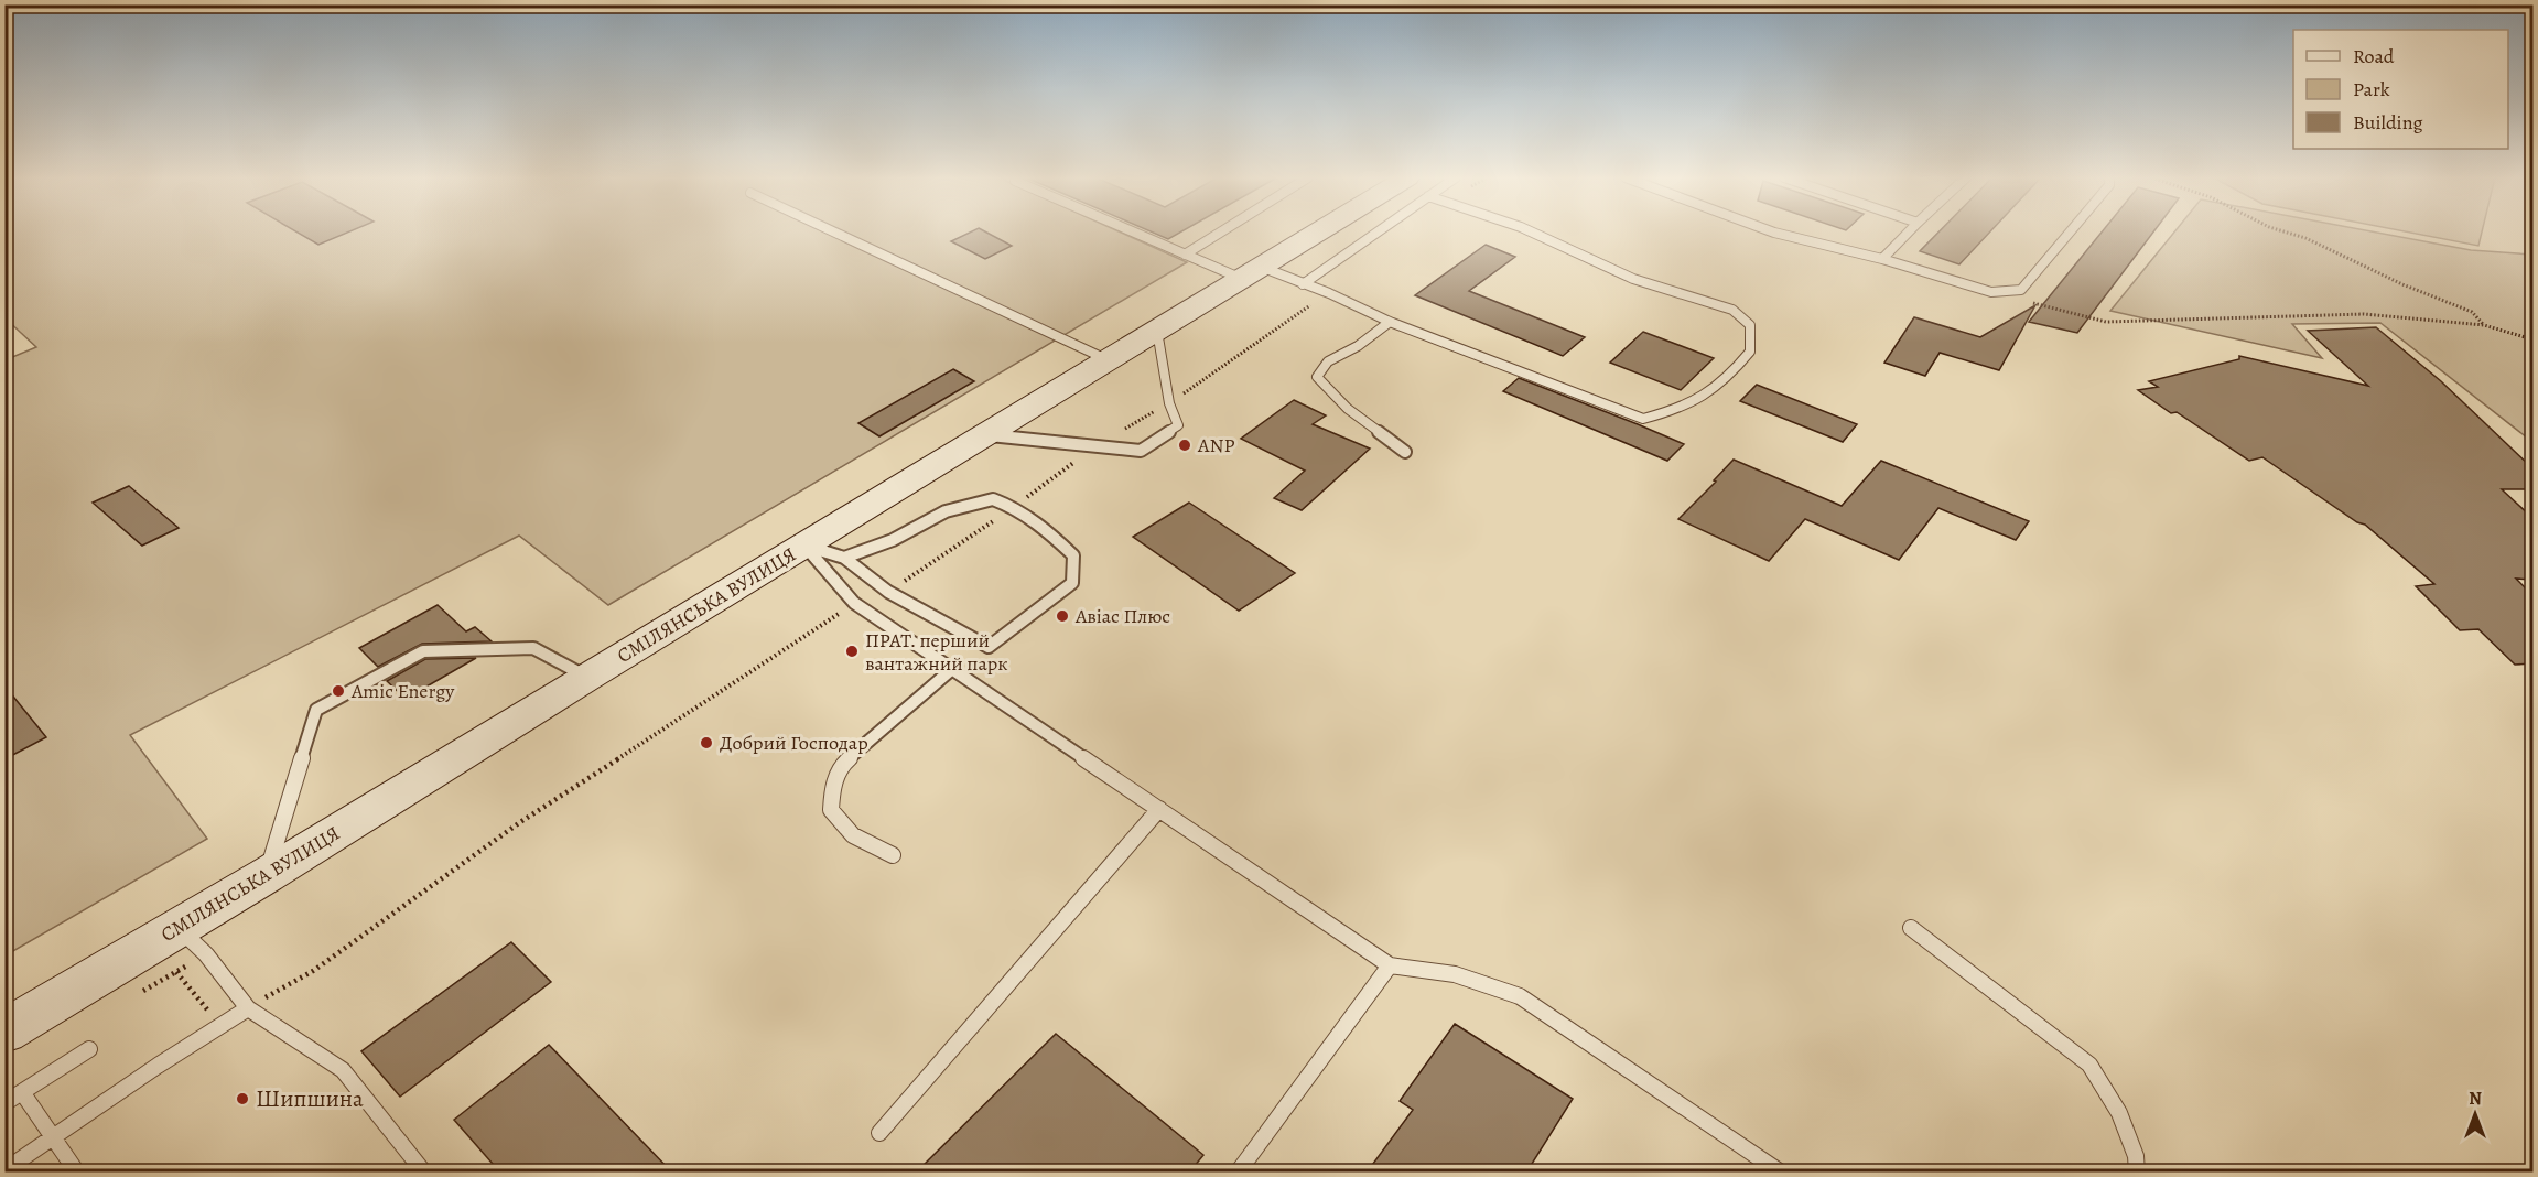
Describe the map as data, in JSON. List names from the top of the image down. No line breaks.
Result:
{"streets":{"main road":["СМІЛЯНСЬКА ВУЛИЦЯ"]},"places":["ANP","Авіас Плюс","ПРАТ. перший вантажний парк","Amic Energy","Добрий Господар","Шипшина"],"legend":["Road","Park","Building"],"north":"top"}
